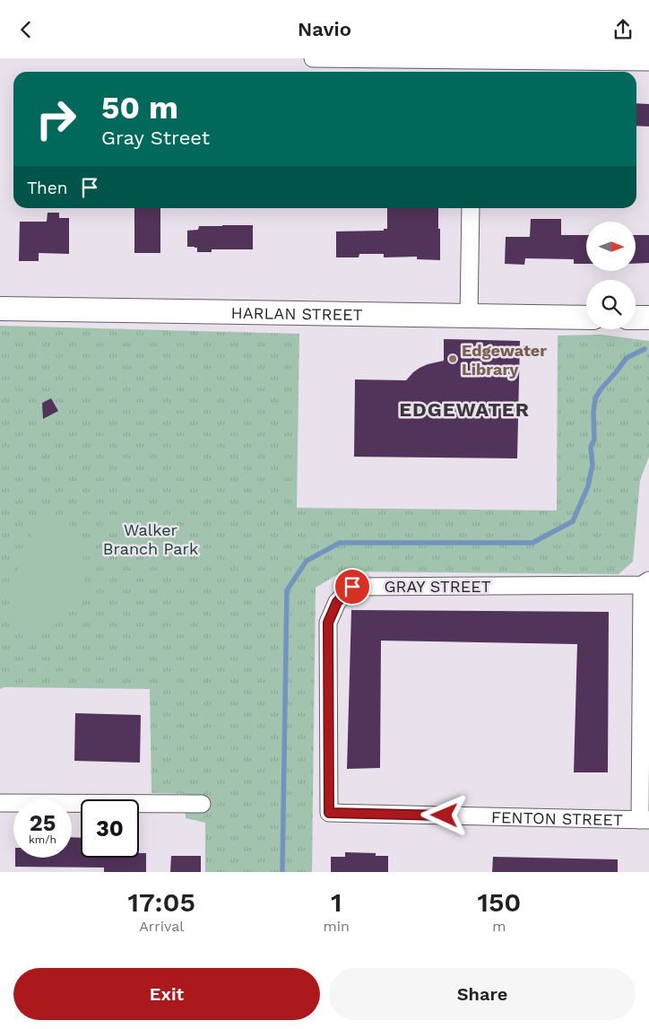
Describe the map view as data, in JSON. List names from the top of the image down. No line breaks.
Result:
{"streets":{"street":["HARLAN STREET","GRAY STREET","FENTON STREET"]},"crossings":[["GRAY STREET","FENTON STREET"]],"districts":["EDGEWATER"],"parks":["Walker Branch Park"],"places":["Edgewater Library"],"north":"right","page":{"header":"Navio","turn":["50 m","Gray Street"],"then":"Then","speed":"25 km/h","limit":"30","eta":["17:05","Arrival","1","min","150","m"],"buttons":["Exit","Share"]}}
